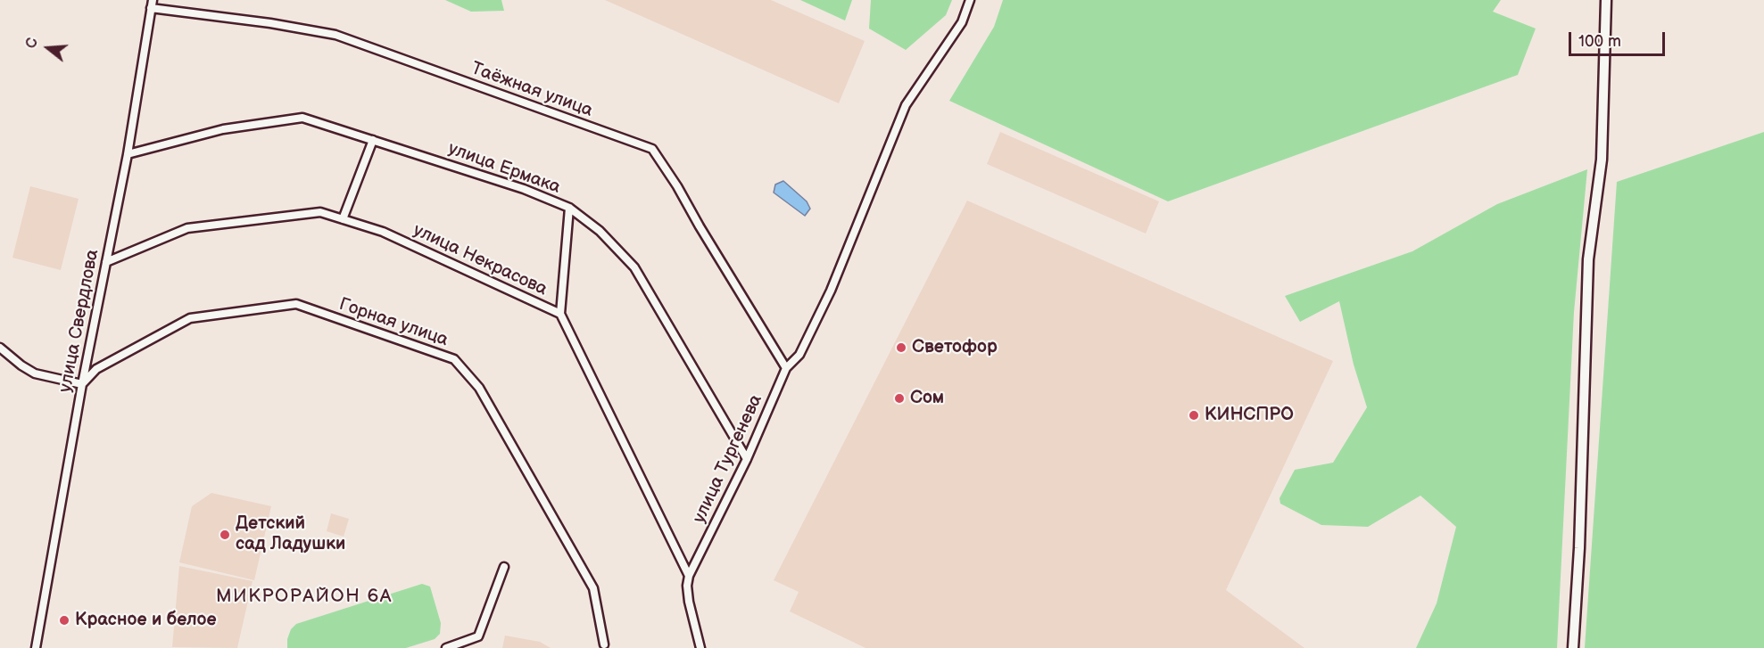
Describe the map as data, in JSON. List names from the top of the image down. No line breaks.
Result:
{"streets":{"street":["Таёжная улица","улица Ермака","улица Некрасова","улица Свердлова","Горная улица","улица Тургенева"]},"crossings":[["Таёжная улица","улица Свердлова"],["Таёжная улица","улица Тургенева"],["улица Ермака","улица Свердлова"],["улица Ермака","улица Тургенева"],["улица Некрасова","улица Свердлова"],["улица Некрасова","улица Тургенева"],["улица Свердлова","Горная улица"]],"districts":["МИКРОРАЙОН 6А"],"places":["Светофор","Сом","КИНСПРО","Детский сад Ладушки","Красное и белое"],"scale_bar":"100 m","north":"left"}
